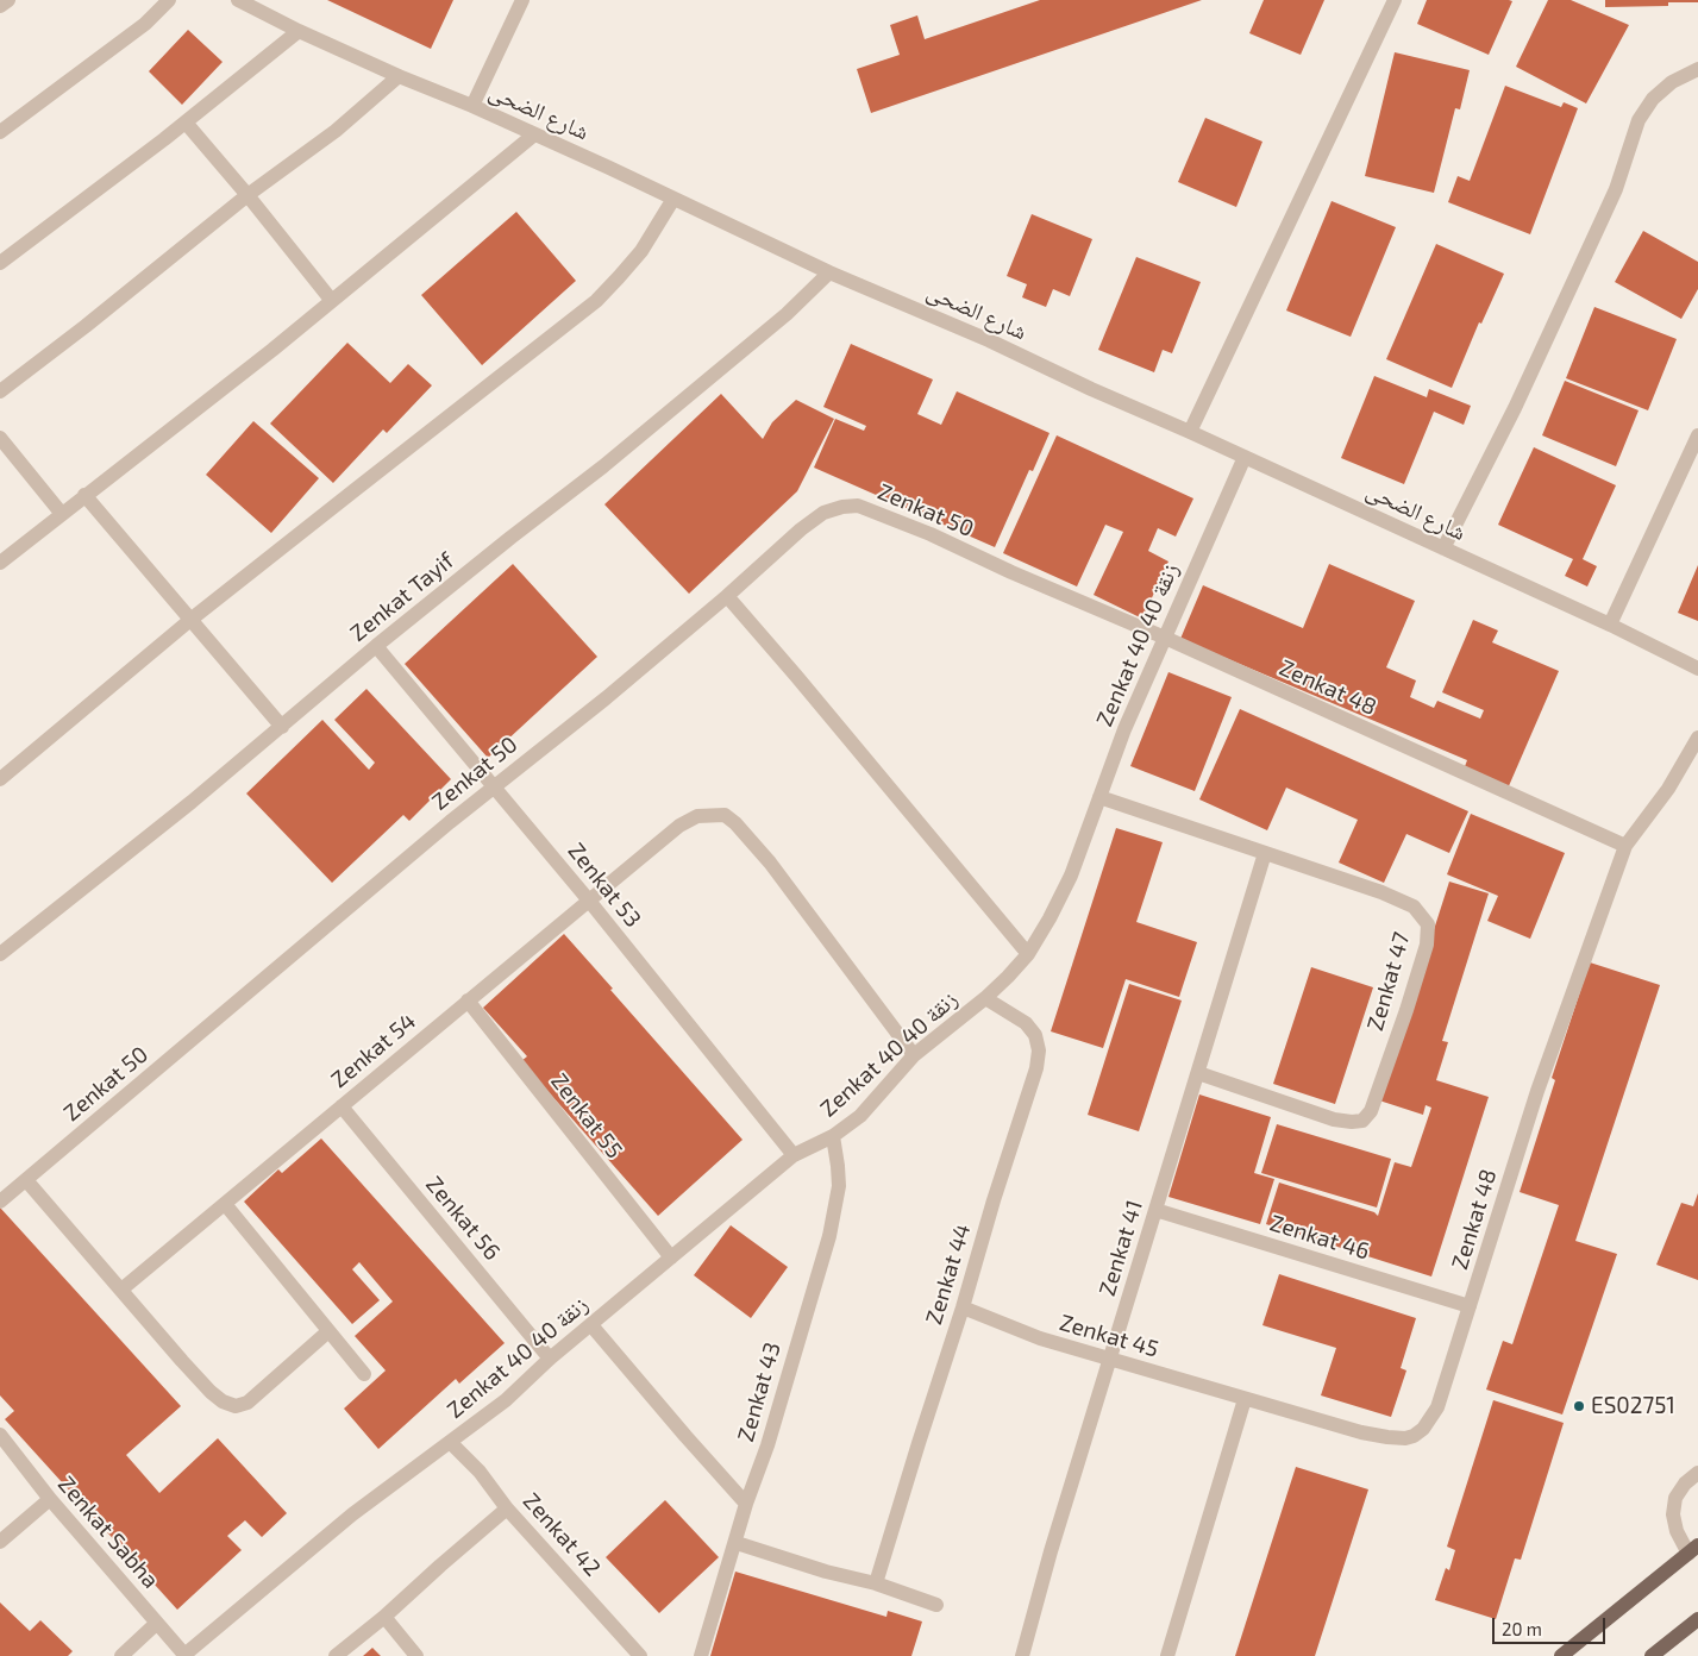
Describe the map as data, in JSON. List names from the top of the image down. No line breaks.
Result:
{"streets":{"street":["شارع الضحى","Zenkat 50","Zenkat Tayif","Zenkat 40 زنقة 40","Zenkat 48","Zenkat 53","Zenkat 47","Zenkat 54","Zenkat 55","Zenkat 56","Zenkat 46","Zenkat 41","Zenkat 44","Zenkat 45","Zenkat 43","Zenkat Sabha","Zenkat 42"]},"crossings":[["شارع الضحى","Zenkat Tayif"],["شارع الضحى","Zenkat 40 زنقة 40"],["Zenkat 50","Zenkat 48"],["Zenkat 50","Zenkat 53"],["Zenkat Tayif","Zenkat 53"],["Zenkat 40 زنقة 40","Zenkat 48"],["Zenkat 40 زنقة 40","Zenkat 53"],["Zenkat 40 زنقة 40","Zenkat 47"],["Zenkat 40 زنقة 40","Zenkat 54"],["Zenkat 40 زنقة 40","Zenkat 55"],["Zenkat 40 زنقة 40","Zenkat 56"],["Zenkat 40 زنقة 40","Zenkat 44"],["Zenkat 40 زنقة 40","Zenkat 43"],["Zenkat 40 زنقة 40","Zenkat Sabha"],["Zenkat 40 زنقة 40","Zenkat 42"],["Zenkat 48","Zenkat 46"],["Zenkat 48","Zenkat 45"],["Zenkat 53","Zenkat 54"],["Zenkat 47","Zenkat 41"],["Zenkat 54","Zenkat 55"],["Zenkat 54","Zenkat 56"],["Zenkat 46","Zenkat 41"],["Zenkat 41","Zenkat 45"],["Zenkat 44","Zenkat 45"]],"places":["ES02751"],"scale_bar":"20 m"}
